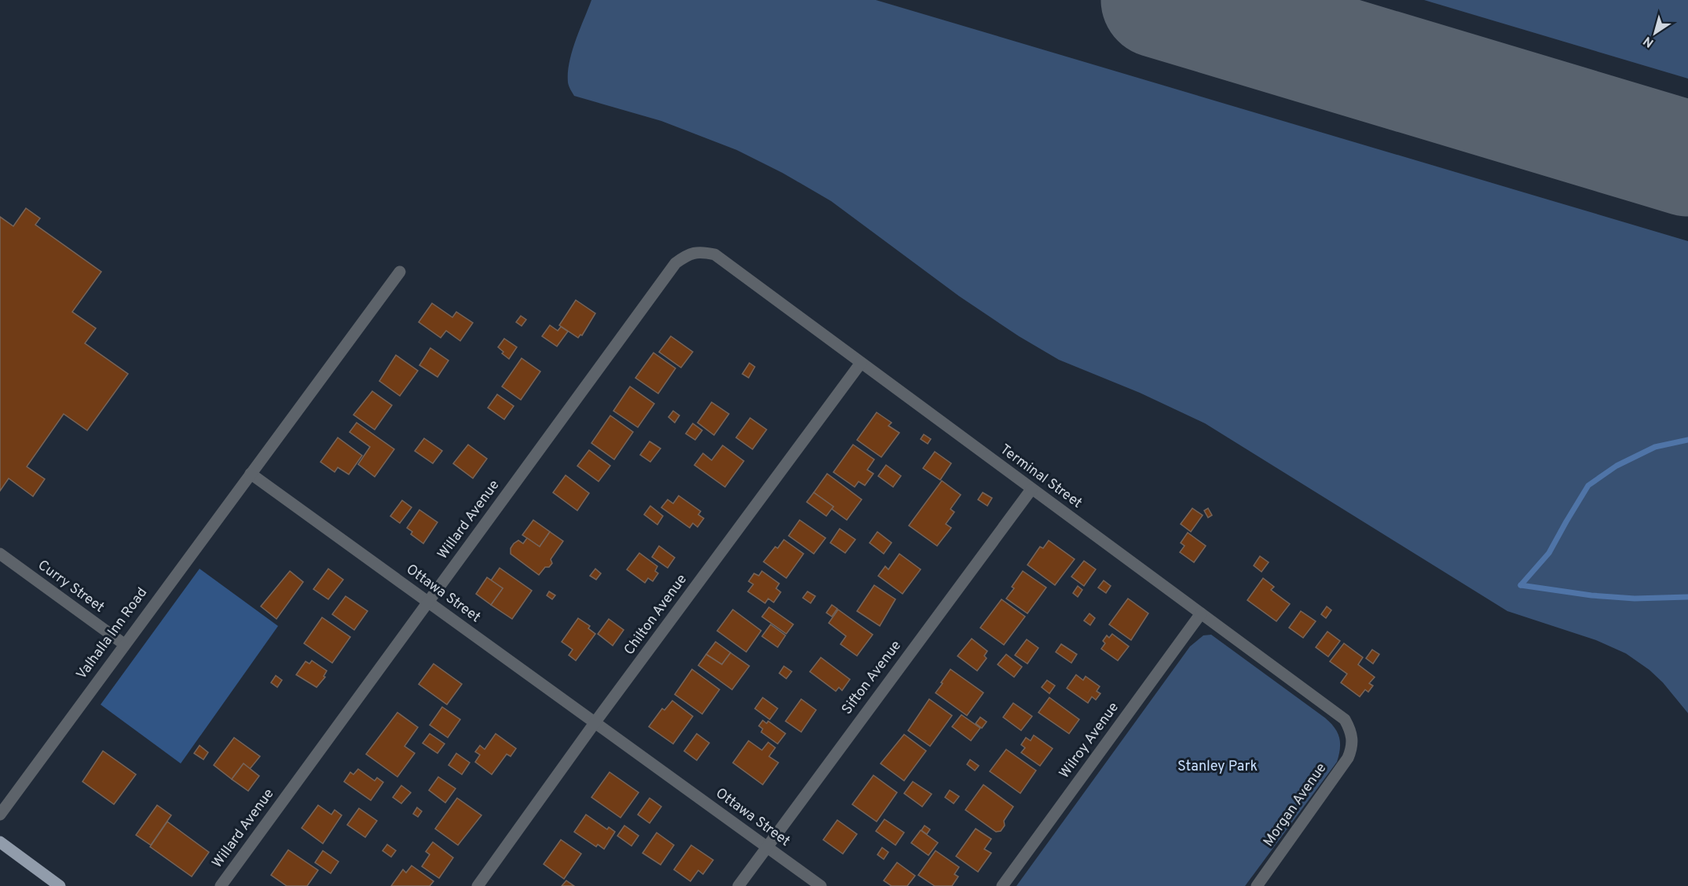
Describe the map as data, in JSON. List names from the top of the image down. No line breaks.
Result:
{"streets":{"street":["Terminal Street","Willard Avenue","Curry Street","Ottawa Street","Chilton Avenue","Valhalla Inn Road","Sifton Avenue","Wilroy Avenue","Morgan Avenue"]},"crossings":[["Terminal Street","Willard Avenue"],["Terminal Street","Chilton Avenue"],["Terminal Street","Sifton Avenue"],["Terminal Street","Wilroy Avenue"],["Terminal Street","Morgan Avenue"],["Willard Avenue","Ottawa Street"],["Curry Street","Valhalla Inn Road"],["Ottawa Street","Chilton Avenue"],["Ottawa Street","Valhalla Inn Road"],["Ottawa Street","Sifton Avenue"]],"parks":["Stanley Park"],"north":"bottom left"}
